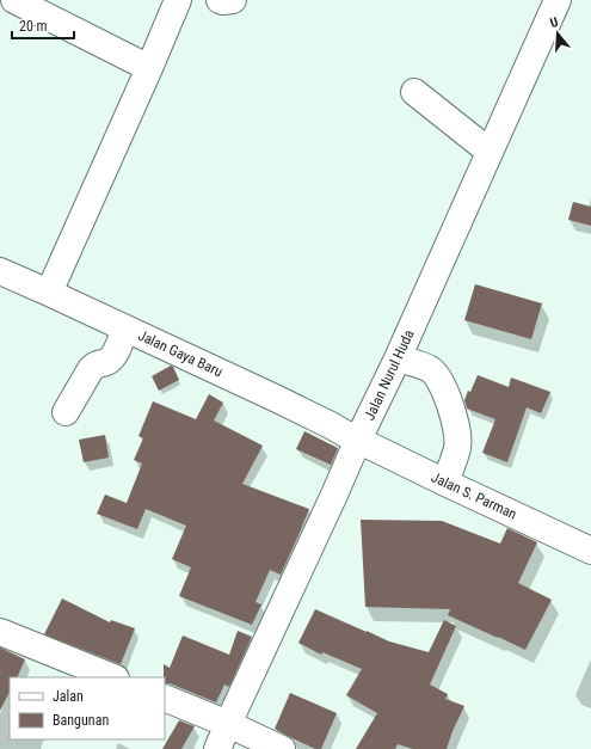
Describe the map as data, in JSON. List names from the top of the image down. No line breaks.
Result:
{"streets":{"street":["Jalan Gaya Baru","Jalan Nurul Huda","Jalan S. Parman"]},"crossings":[["Jalan Gaya Baru","Jalan Nurul Huda"],["Jalan Gaya Baru","Jalan S. Parman"],["Jalan Nurul Huda","Jalan S. Parman"]],"legend":["Jalan","Bangunan"],"scale_bar":"20 m","north":"top"}
